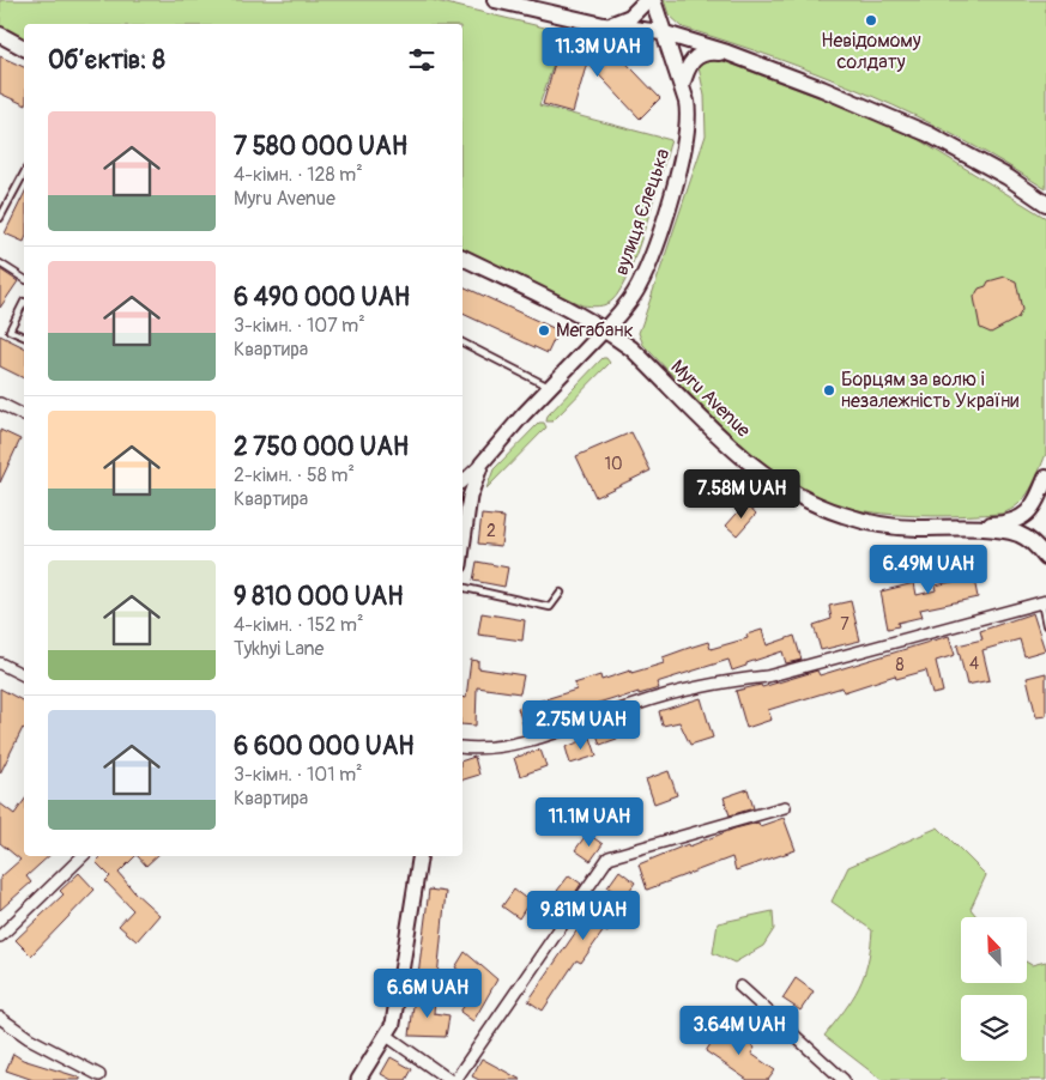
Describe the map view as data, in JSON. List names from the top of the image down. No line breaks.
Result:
{"streets":{"main road":["вулиця Єлецька","Myru Avenue"]},"crossings":[["вулиця Єлецька","Myru Avenue"]],"places":["Невідомому солдату","Мегабанк","Борцям за волю і незалежність України"],"house_numbers":["10","2","7","4","8"],"north":"top left","page":{"heading":"Об’єктів: 8","price":["11.3M UAH","7.58M UAH","6.49M UAH","2.75M UAH","11.1M UAH","9.81M UAH","6.6M UAH","3.64M UAH"],"list":[{"name":"7 580 000 UAH","note":"4-кімн. · 128 m² · Myru Avenue"},{"name":"6 490 000 UAH","note":"3-кімн. · 107 m² · Квартира"},{"name":"2 750 000 UAH","note":"2-кімн. · 58 m² · Квартира"},{"name":"9 810 000 UAH","note":"4-кімн. · 152 m² · Tykhyi Lane"},{"name":"6 600 000 UAH","note":"3-кімн. · 101 m² · Квартира"}]}}
